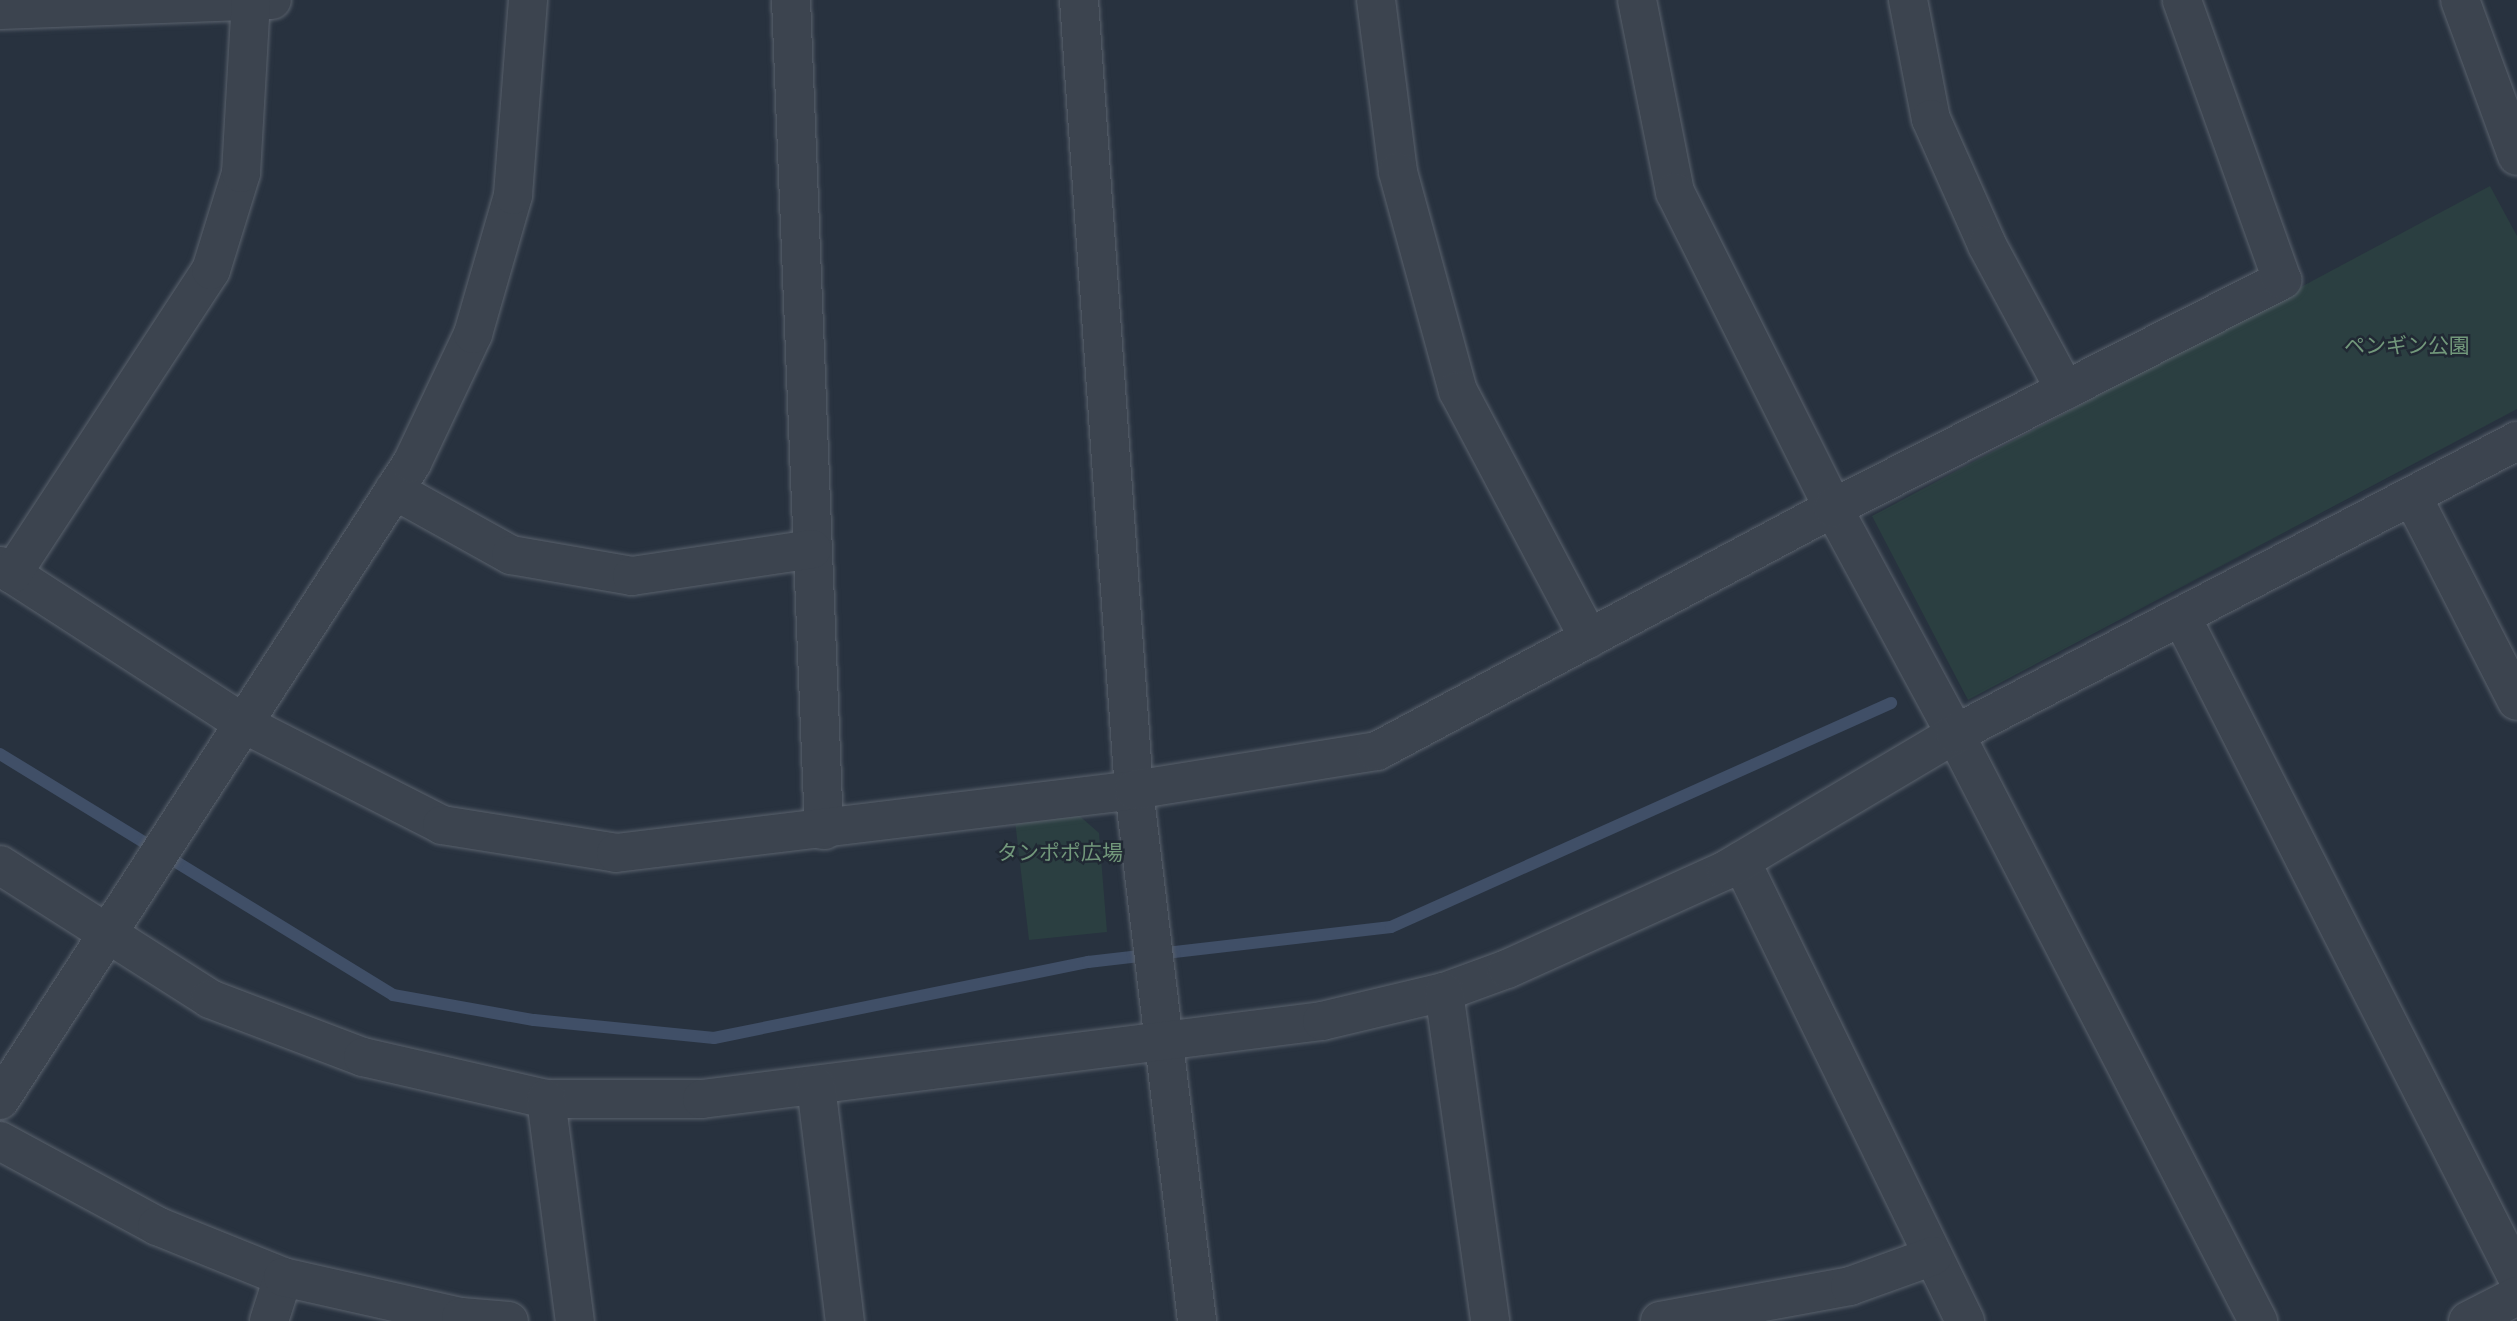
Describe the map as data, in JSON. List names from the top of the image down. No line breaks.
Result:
{"parks":["ペンギン公園","タンポポ広場"]}
